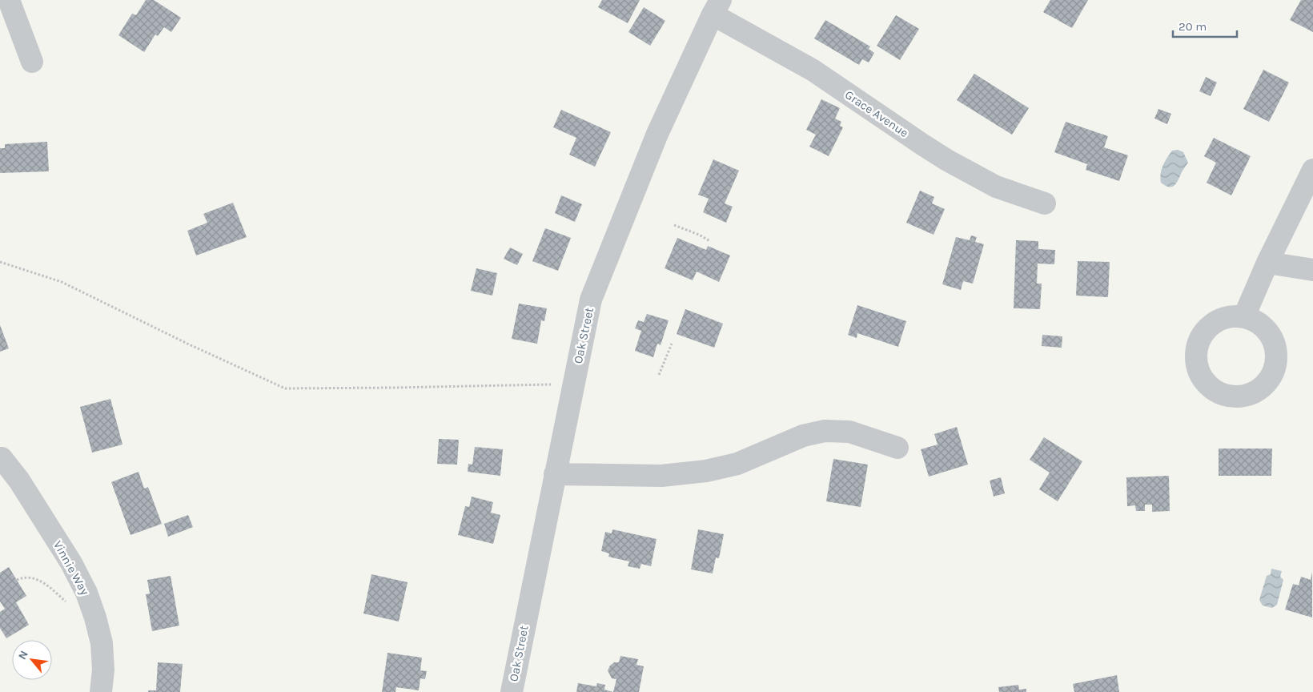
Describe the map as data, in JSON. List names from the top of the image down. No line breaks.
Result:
{"streets":{"street":["Grace Avenue","Oak Street","Vinnie Way"]},"crossings":[["Grace Avenue","Oak Street"]],"scale_bar":"20 m","north":"top left"}
